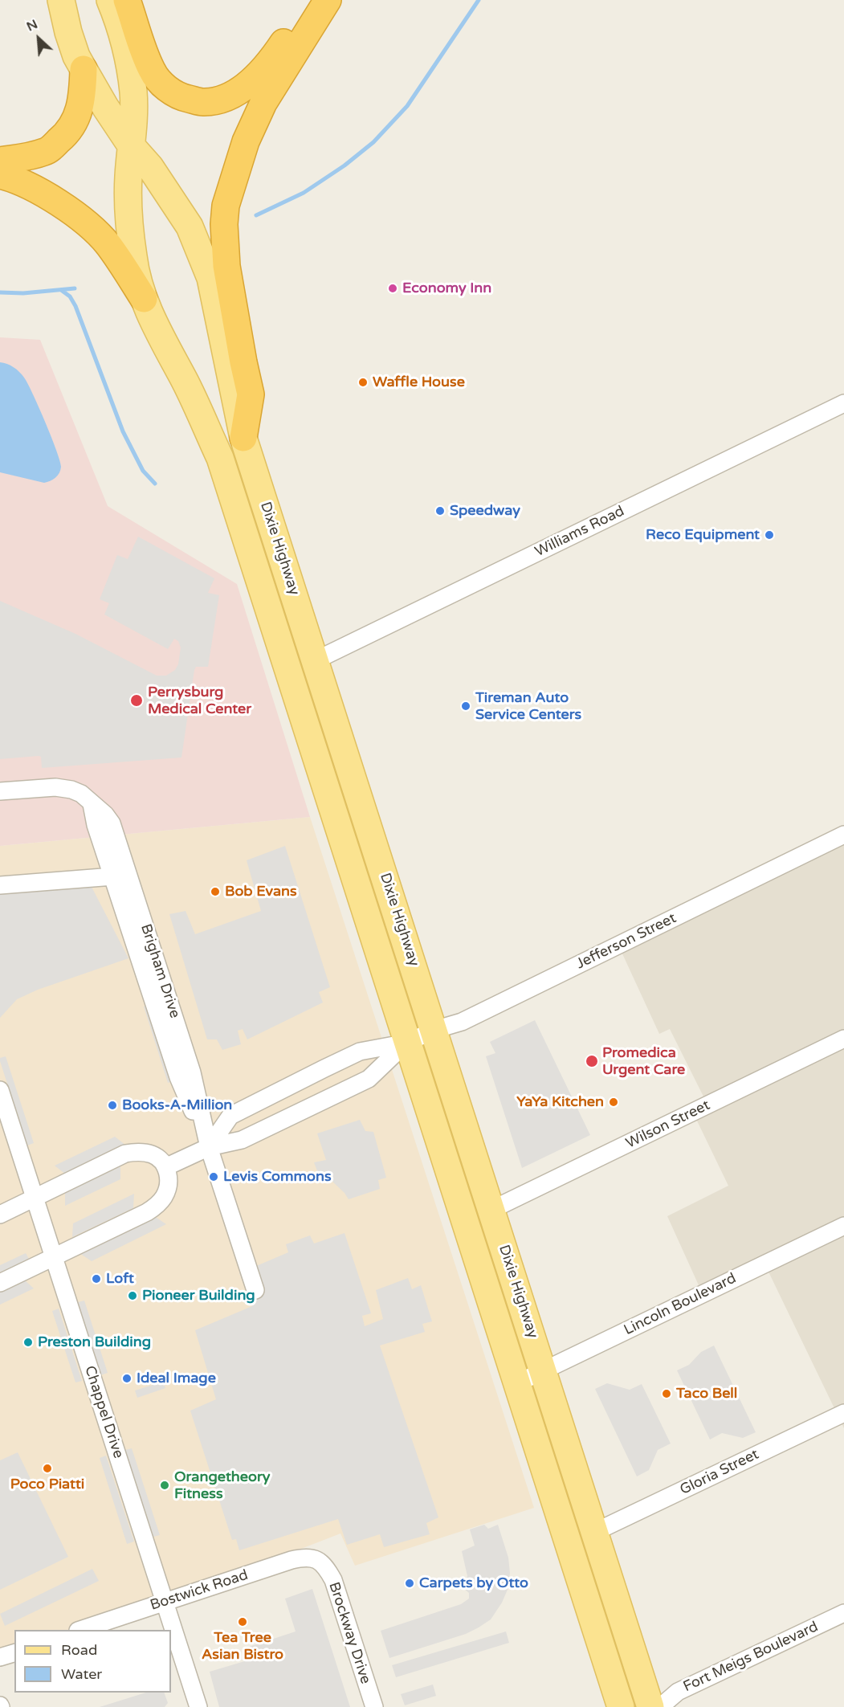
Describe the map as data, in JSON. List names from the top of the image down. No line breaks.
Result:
{"streets":{"main road":["Dixie Highway"],"street":["Williams Road","Jefferson Street","Brigham Drive","Wilson Street","Lincoln Boulevard","Chappel Drive","Gloria Street","Bostwick Road","Brockway Drive","Fort Meigs Boulevard"]},"crossings":[["Williams Road","Dixie Highway"],["Dixie Highway","Jefferson Street"],["Dixie Highway","Wilson Street"],["Dixie Highway","Lincoln Boulevard"],["Dixie Highway","Gloria Street"],["Chappel Drive","Bostwick Road"],["Bostwick Road","Brockway Drive"]],"places":["Economy Inn","Waffle House","Speedway","Reco Equipment","Perrysburg Medical Center","Tireman Auto Service Centers","Bob Evans","Promedica Urgent Care","YaYa Kitchen","Books-A-Million","Levis Commons","Loft","Pioneer Building","Preston Building","Ideal Image","Taco Bell","Poco Piatti","Orangetheory Fitness","Carpets by Otto","Tea Tree Asian Bistro"],"legend":["Road","Water"],"north":"top left"}
